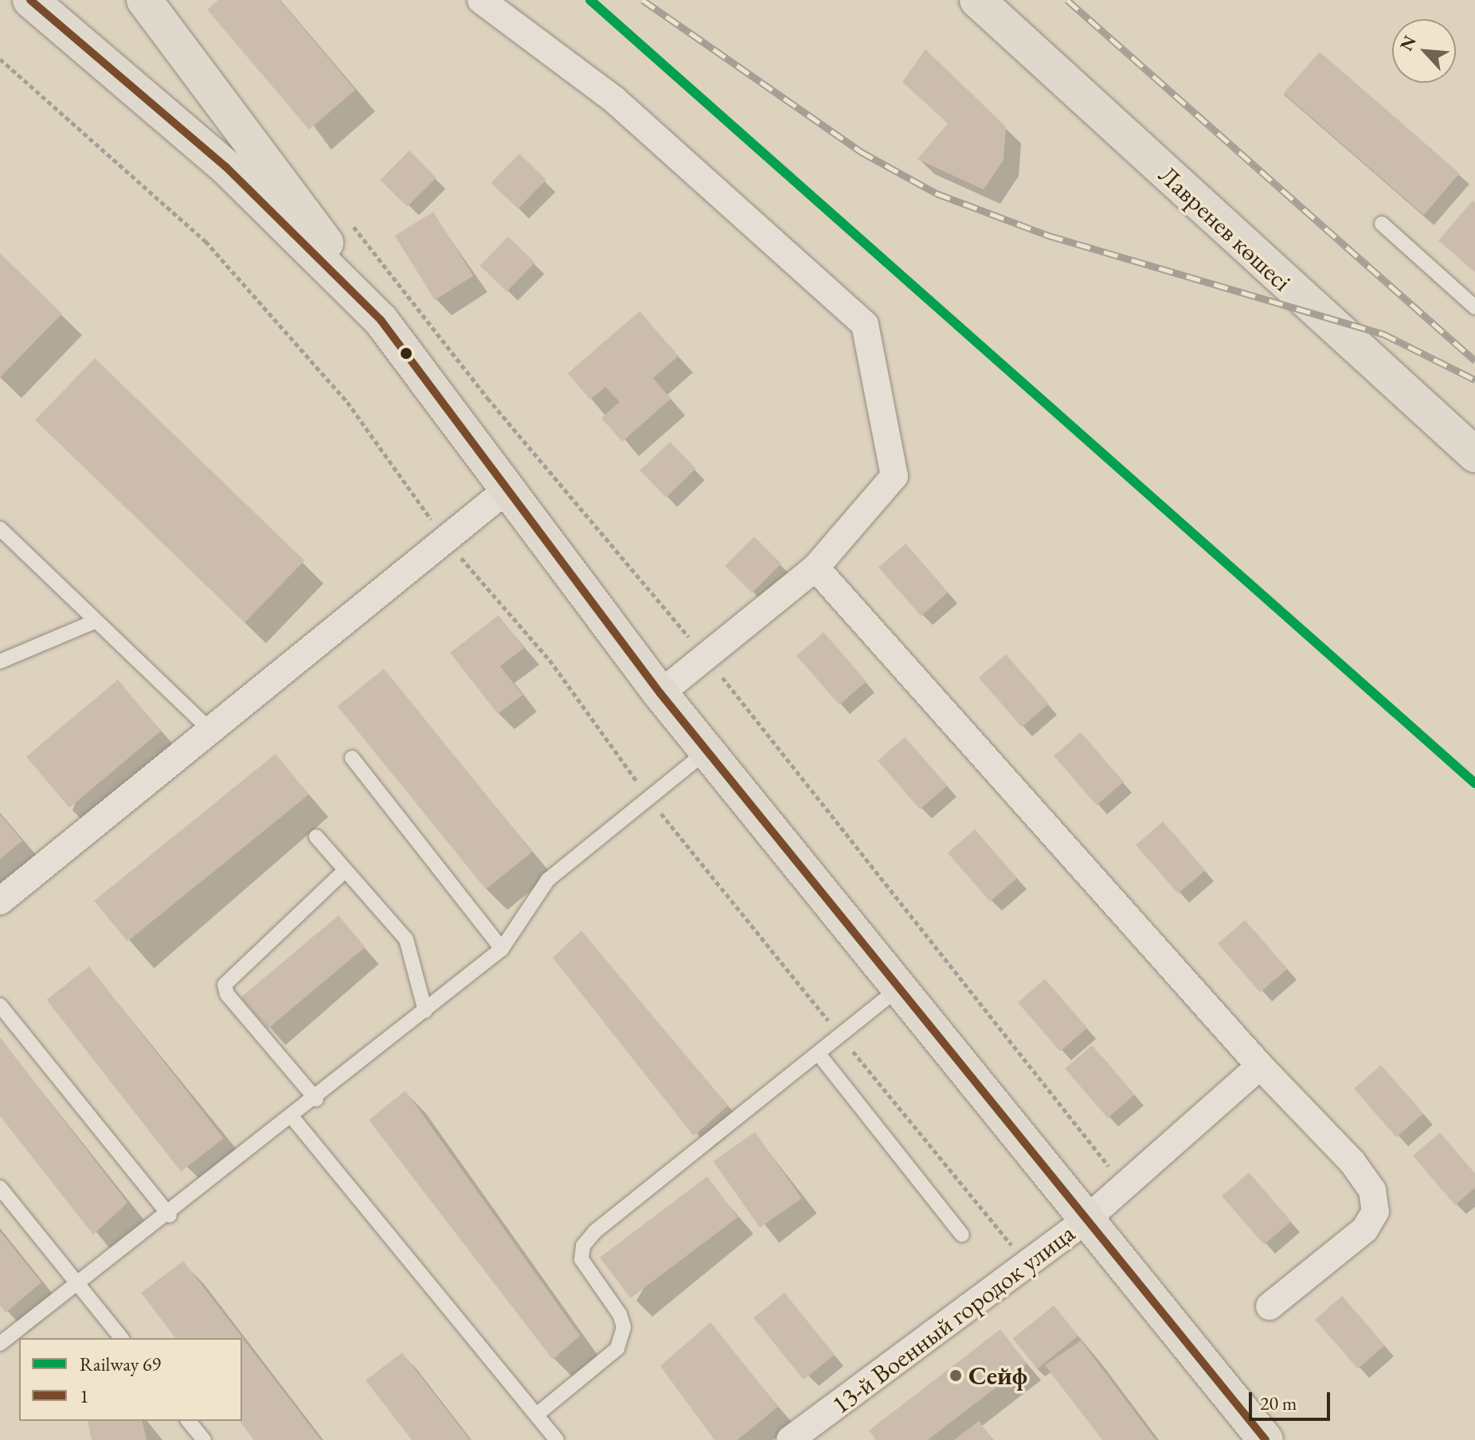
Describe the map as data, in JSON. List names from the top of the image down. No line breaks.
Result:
{"streets":{"main road":["Лавренев көшесі"],"street":["13-й Военный городок улица"]},"places":["Сейф"],"lines":["rail line 69","transit line 1"],"legend":["Railway 69","1"],"scale_bar":"20 m","north":"top left"}
